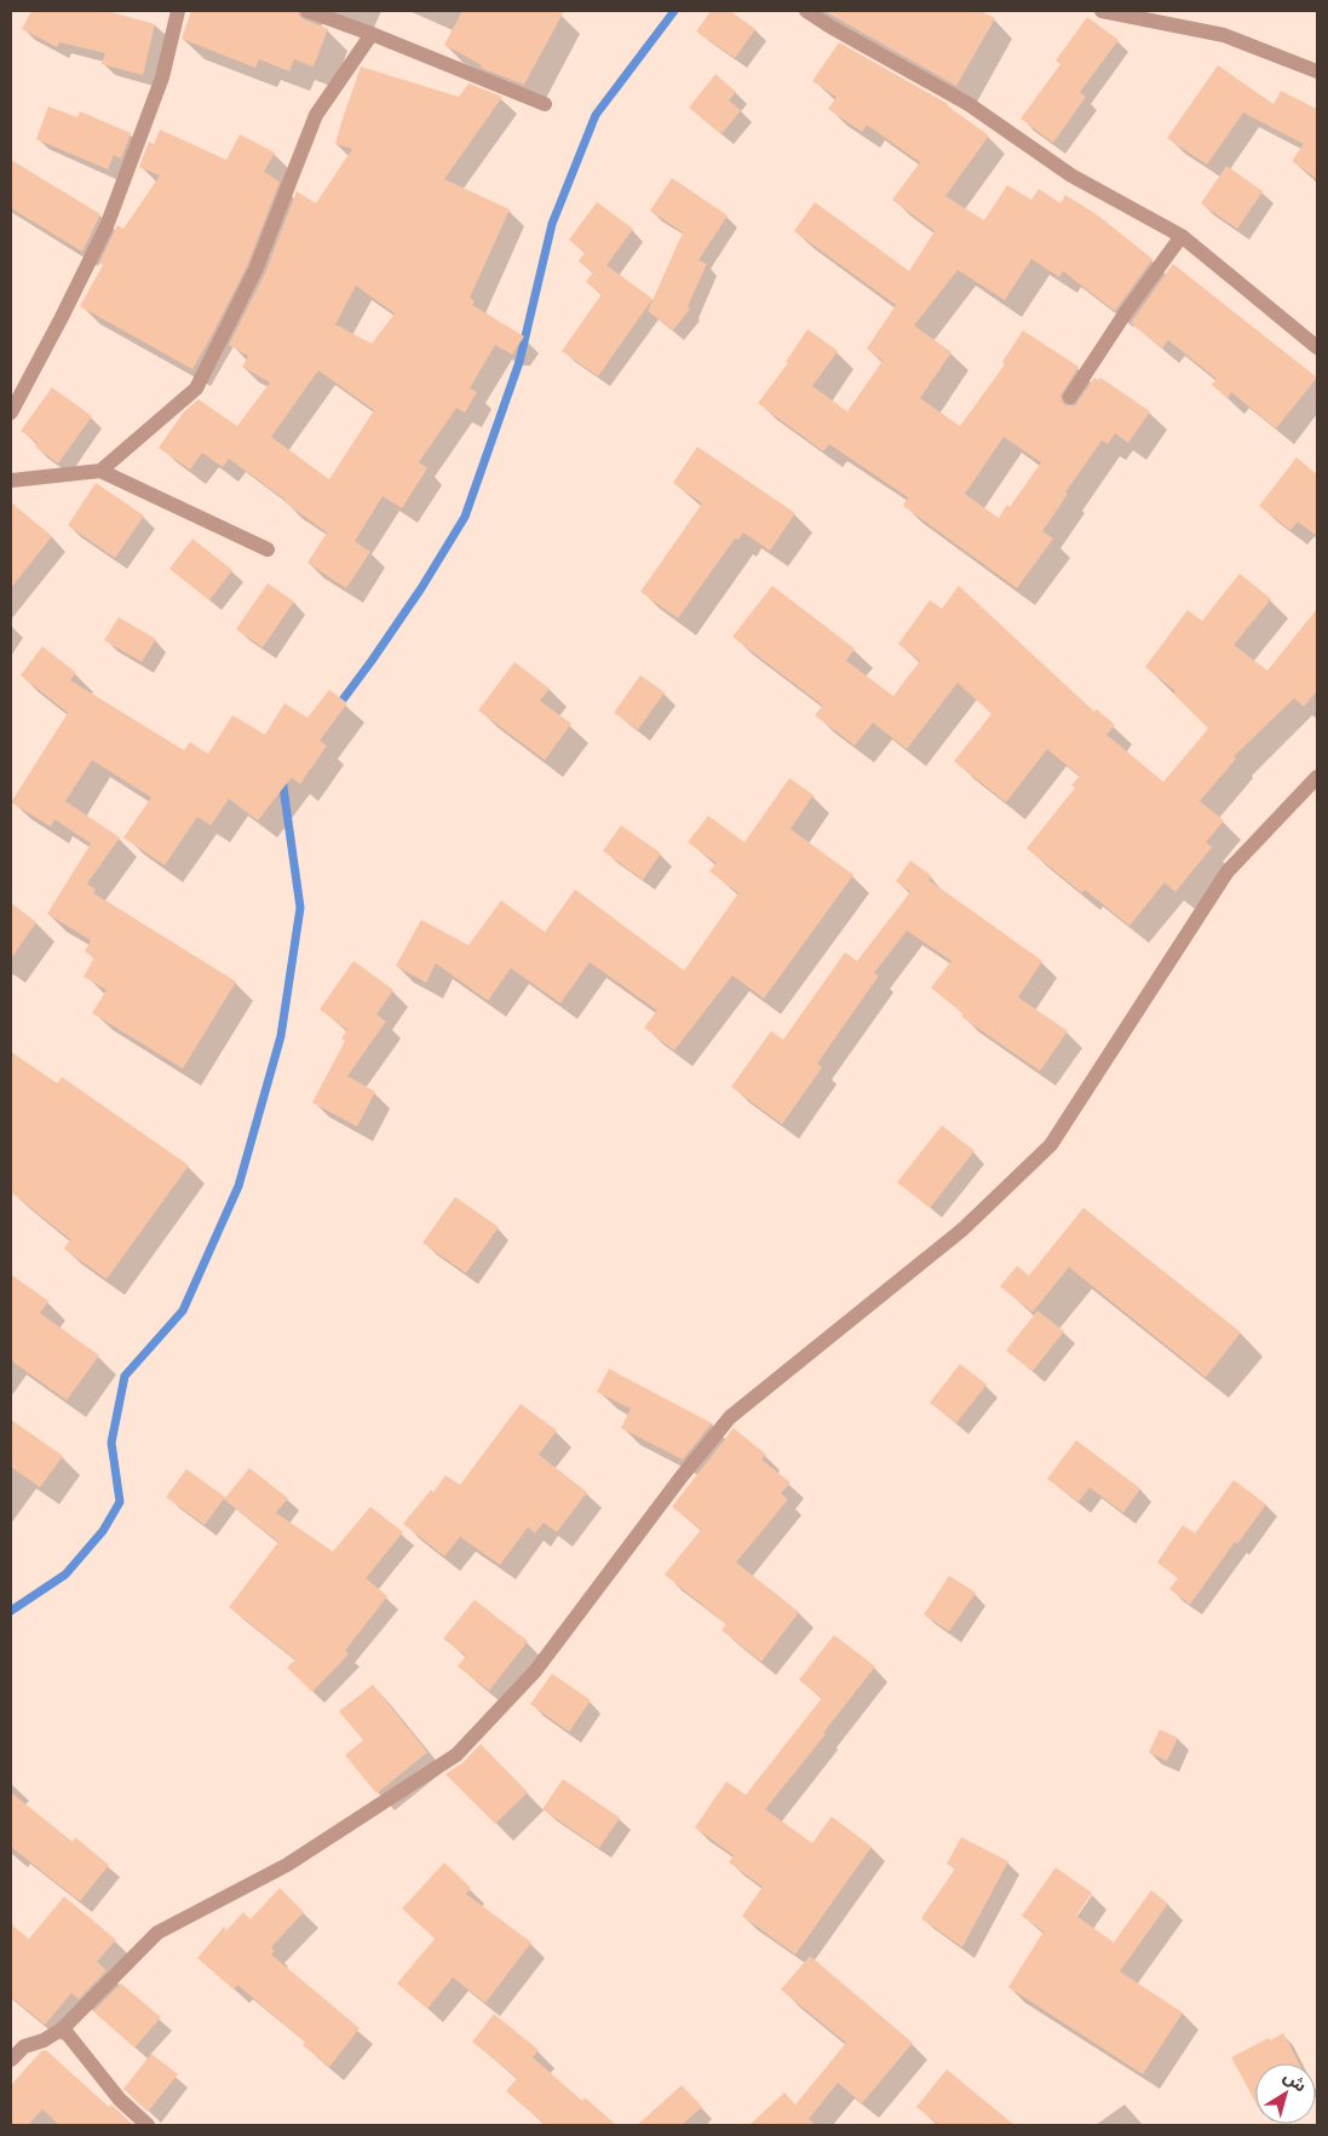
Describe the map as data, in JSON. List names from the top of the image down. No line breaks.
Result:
{"north":"top right"}
